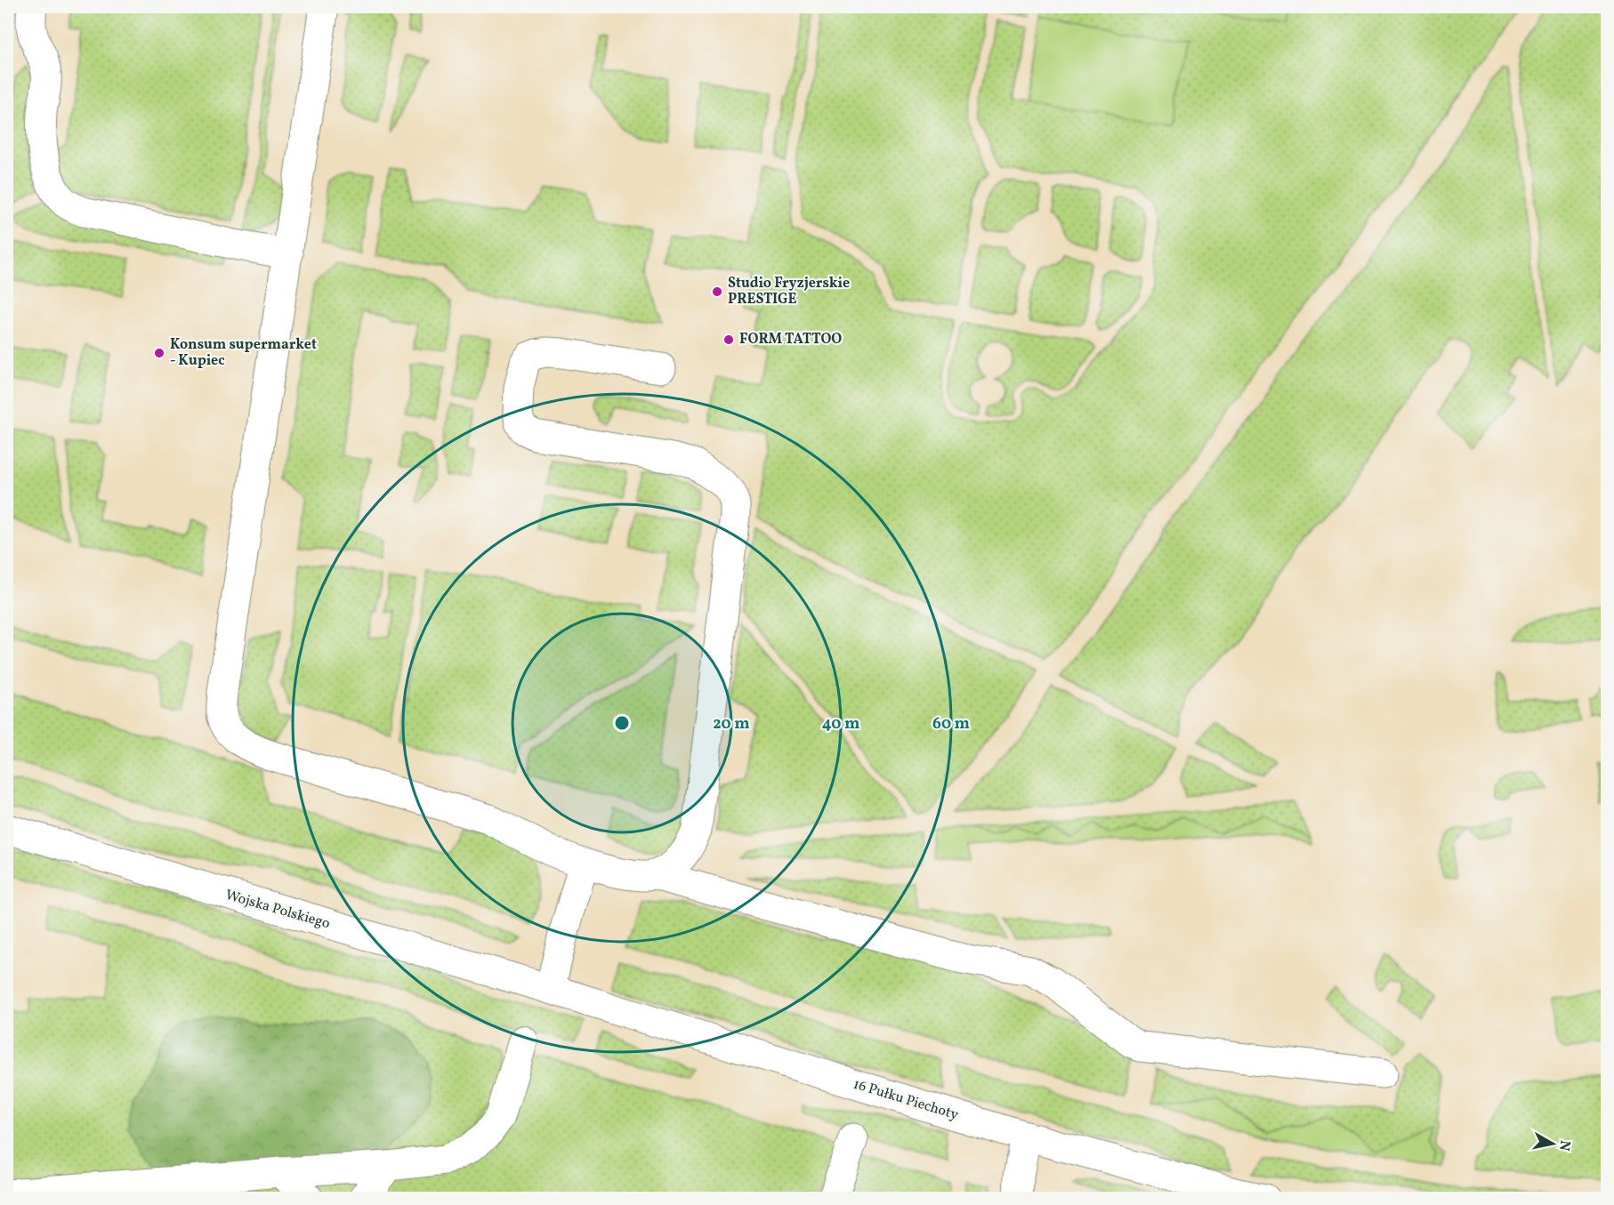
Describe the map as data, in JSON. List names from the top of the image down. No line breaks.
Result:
{"streets":{"street":["Wojska Polskiego","16 Pułku Piechoty"]},"crossings":[["Wojska Polskiego","16 Pułku Piechoty"]],"places":["Studio Fryzjerskie PRESTIGE","FORM TATTOO","Konsum supermarket - Kupiec"],"north":"right","rings":["20 m","40 m","60 m"]}
